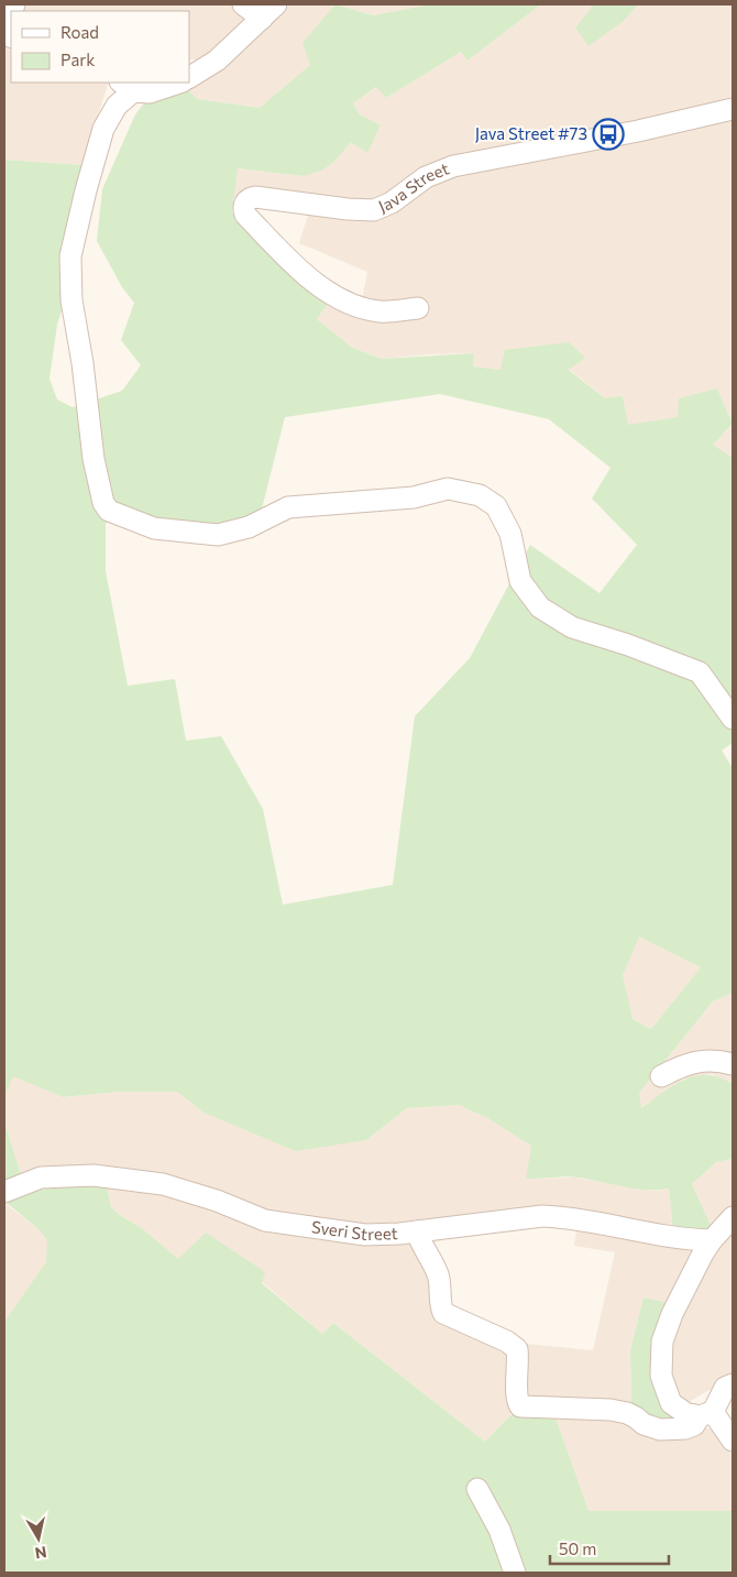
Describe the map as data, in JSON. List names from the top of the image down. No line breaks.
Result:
{"streets":{"street":["Java Street","Sveri Street"]},"places":{"bus stop":["Java Street #73"]},"legend":["Road","Park"],"scale_bar":"50 m","north":"bottom"}
